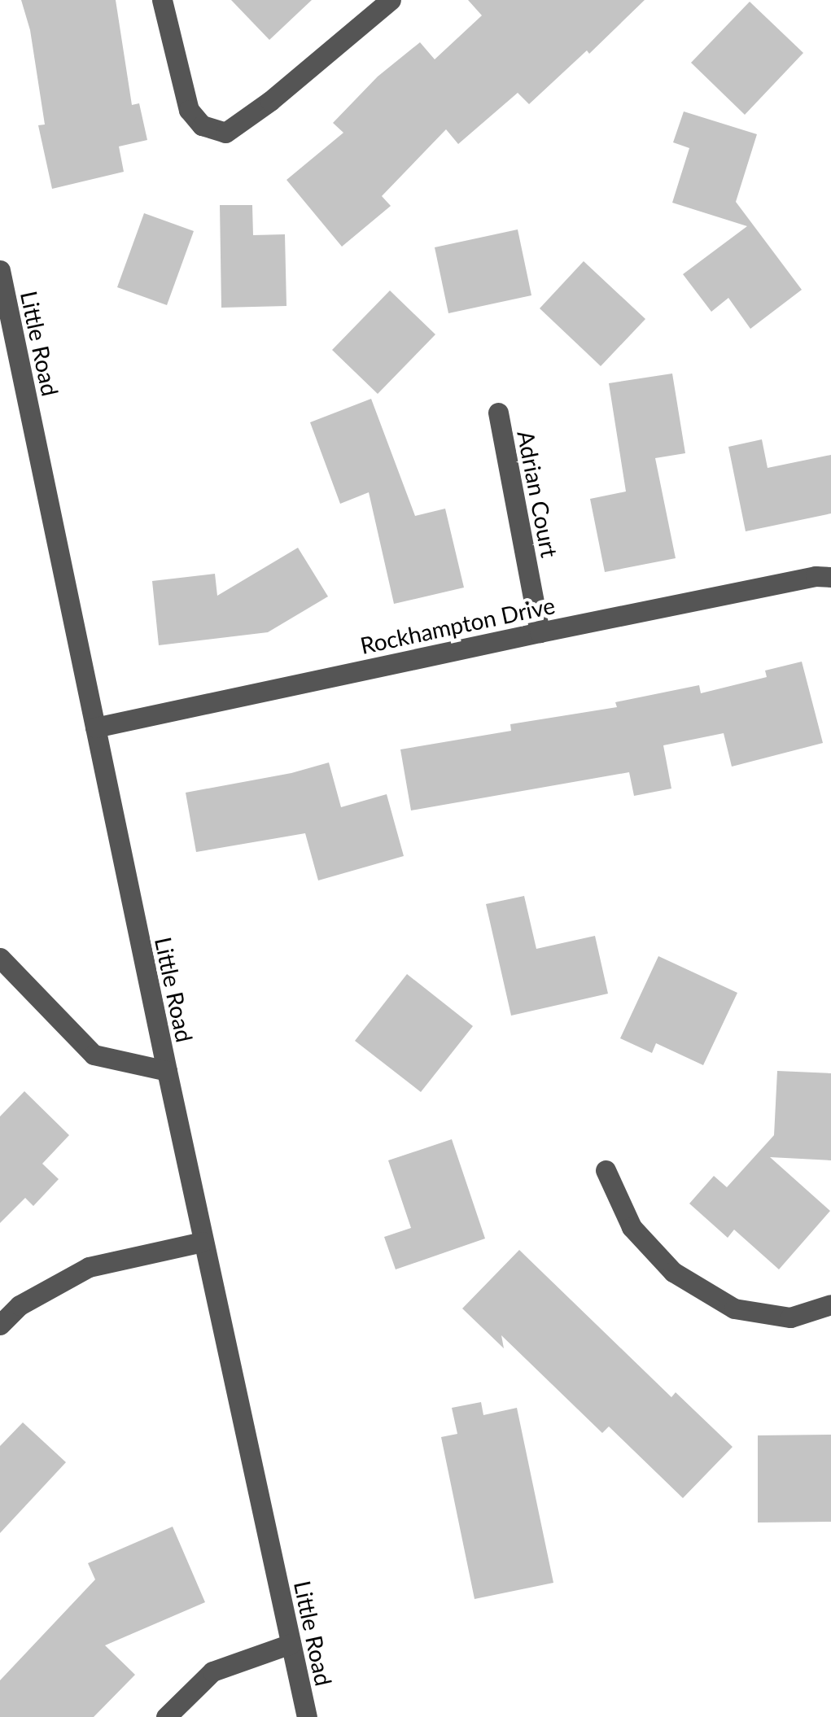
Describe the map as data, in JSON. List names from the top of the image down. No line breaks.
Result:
{"streets":{"street":["Little Road","Adrian Court","Rockhampton Drive"]},"crossings":[["Little Road","Rockhampton Drive"],["Adrian Court","Rockhampton Drive"]]}
